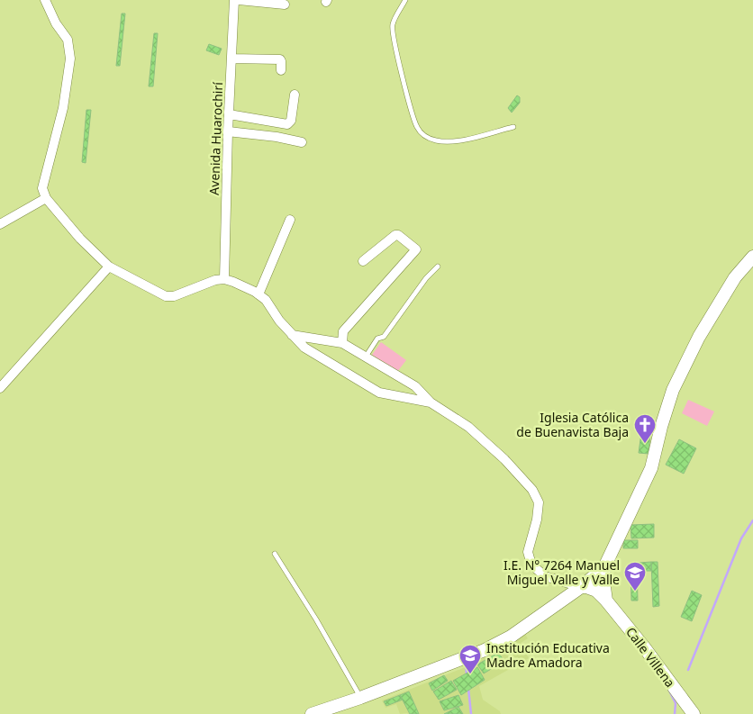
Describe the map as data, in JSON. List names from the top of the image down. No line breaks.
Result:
{"streets":{"street":["Avenida Huarochirí","Calle Villena"]},"places":{"church":["Iglesia Católica de Buenavista Baja"],"school or university":["I.E. N° 7264 Manuel Miguel Valle y Valle","Institución Educativa Madre Amadora"]}}
